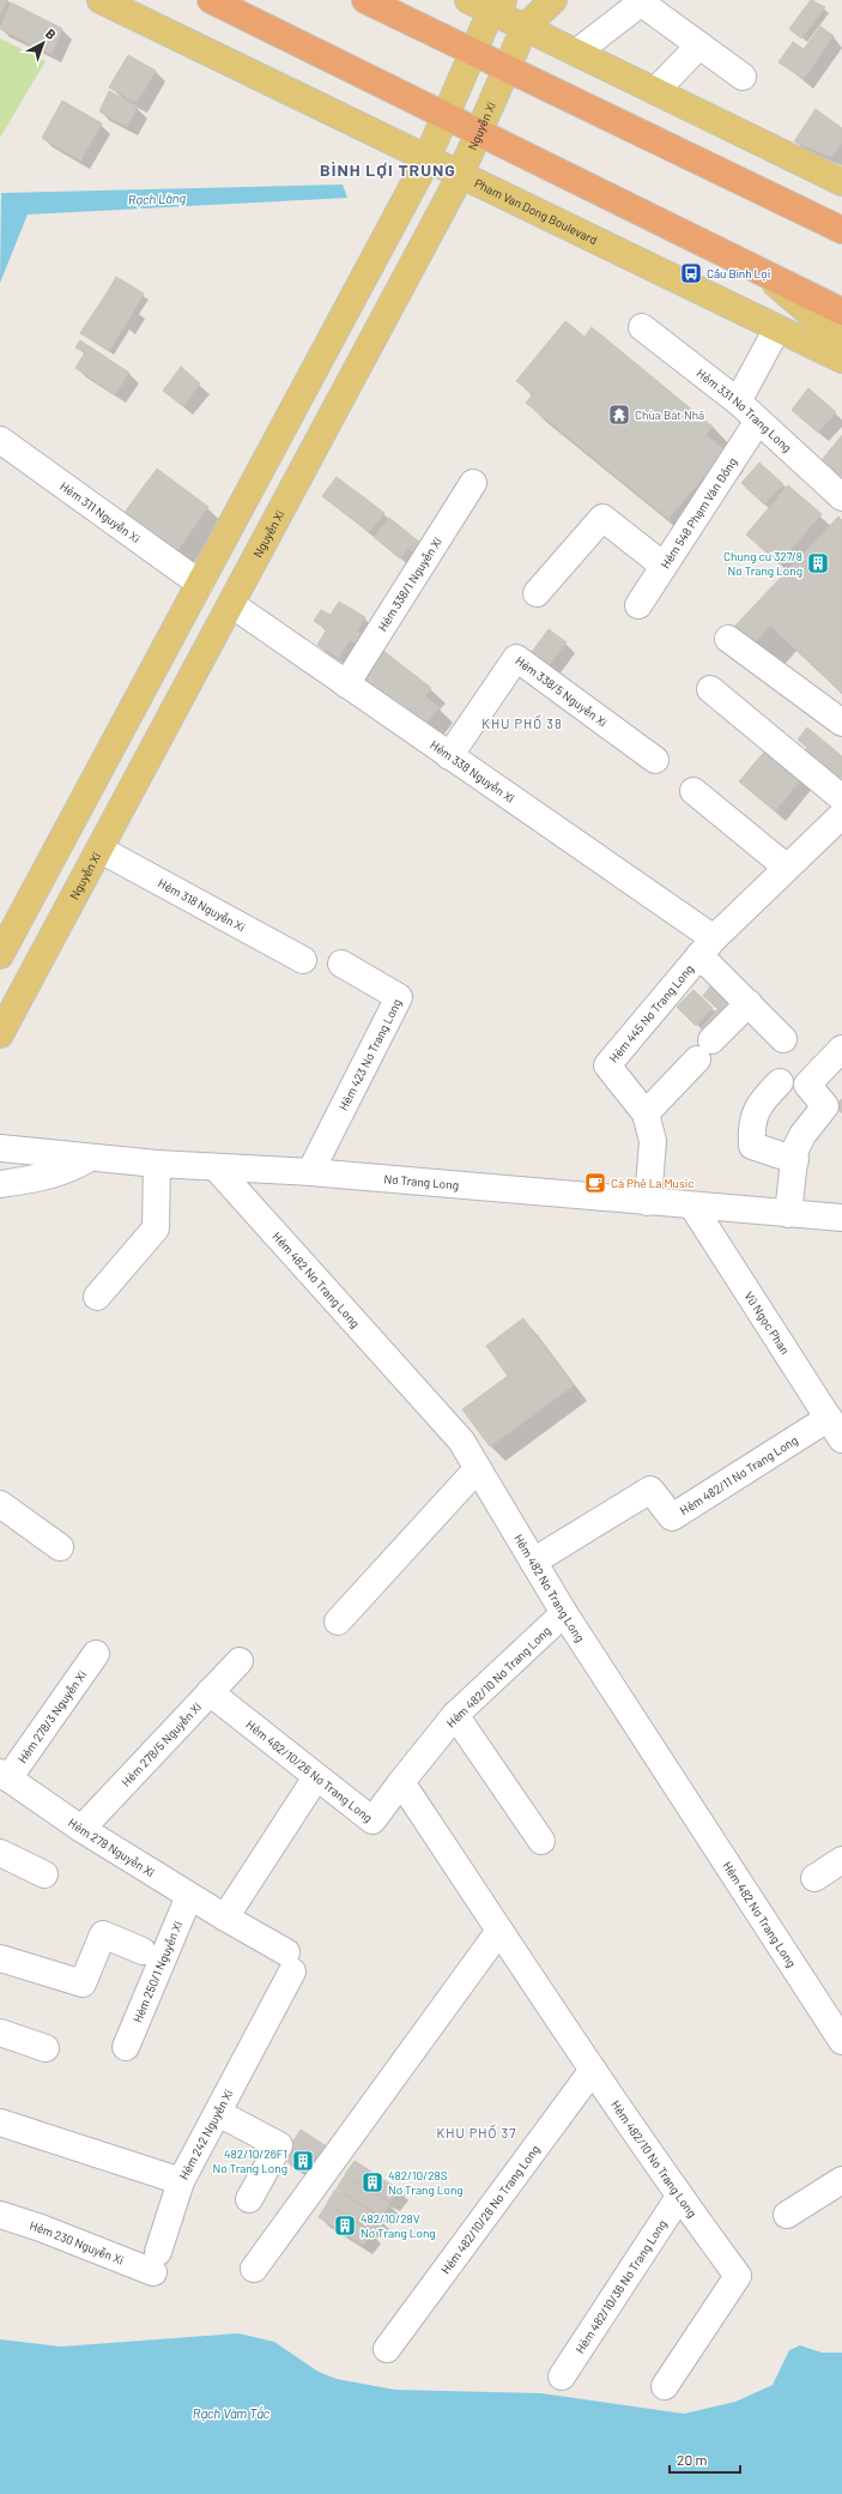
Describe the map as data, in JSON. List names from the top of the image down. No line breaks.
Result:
{"streets":{"main road":["Nguyễn Xí","Pham Van Dong Boulevard"],"street":["Hẻm 331 Nơ Trang Long","Hẻm 311 Nguyễn Xí","Hẻm 548 Phạm Văn Đồng","Hẻm 338/1 Nguyễn Xí","Hẻm 338/5 Nguyễn Xí","Hẻm 338 Nguyễn Xí","Hẻm 318 Nguyễn Xí","Hẻm 445 Nơ Trang Long","Hẻm 423 Nơ Trang Long","Nơ Trang Long","Hẻm 482 Nơ Trang Long","Vũ Ngọc Phan","Hẻm 482/11 Nơ Trang Long","Hẻm 482/10 Nơ Trang Long","Hẻm 278/3 Nguyễn Xí","Hẻm 278/5 Nguyễn Xí","Hẻm 482/10/26 Nơ Trang Long","Hẻm 278 Nguyễn Xí","Hẻm 250/1 Nguyễn Xí","Hẻm 242 Nguyễn Xí","Hẻm 482/10/28 Nơ Trang Long","Hẻm 230 Nguyễn Xí","Hẻm 482/10/36 Nơ Trang Long"]},"crossings":[["Nguyễn Xí","Pham Van Dong Boulevard"],["Nguyễn Xí","Hẻm 338 Nguyễn Xí"],["Nguyễn Xí","Hẻm 318 Nguyễn Xí"],["Hẻm 331 Nơ Trang Long","Hẻm 548 Phạm Văn Đồng"],["Hẻm 338/1 Nguyễn Xí","Hẻm 338 Nguyễn Xí"],["Hẻm 338/5 Nguyễn Xí","Hẻm 338 Nguyễn Xí"],["Hẻm 338 Nguyễn Xí","Hẻm 445 Nơ Trang Long"],["Hẻm 445 Nơ Trang Long","Nơ Trang Long"],["Hẻm 423 Nơ Trang Long","Nơ Trang Long"],["Nơ Trang Long","Hẻm 482 Nơ Trang Long"],["Nơ Trang Long","Vũ Ngọc Phan"],["Hẻm 482 Nơ Trang Long","Hẻm 482/11 Nơ Trang Long"],["Hẻm 482 Nơ Trang Long","Hẻm 482/10 Nơ Trang Long"],["Vũ Ngọc Phan","Hẻm 482/11 Nơ Trang Long"],["Hẻm 482/10 Nơ Trang Long","Hẻm 482/10/26 Nơ Trang Long"],["Hẻm 482/10 Nơ Trang Long","Hẻm 482/10/28 Nơ Trang Long"],["Hẻm 482/10 Nơ Trang Long","Hẻm 482/10/36 Nơ Trang Long"],["Hẻm 278/3 Nguyễn Xí","Hẻm 278 Nguyễn Xí"],["Hẻm 278/5 Nguyễn Xí","Hẻm 482/10/26 Nơ Trang Long"],["Hẻm 278/5 Nguyễn Xí","Hẻm 278 Nguyễn Xí"],["Hẻm 278 Nguyễn Xí","Hẻm 250/1 Nguyễn Xí"],["Hẻm 278 Nguyễn Xí","Hẻm 242 Nguyễn Xí"],["Hẻm 242 Nguyễn Xí","Hẻm 230 Nguyễn Xí"]],"districts":["BÌNH LỢI TRUNG","KHU PHỐ 38","KHU PHỐ 37"],"water":["Rạch Lăng","Rạch Vàm Tắc"],"places":{"bus stop":["Cầu Bình Lợi"],"temple":["Chùa Bát Nhã"],"building":["Chung cư 327/8 Nơ Trang Long","482/10/26F1 Nơ Trang Long","482/10/28S Nơ Trang Long","482/10/28V Nơ Trang Long"],"cafe":["Cà Phê La Music"]},"scale_bar":"20 m","north":"top right"}
